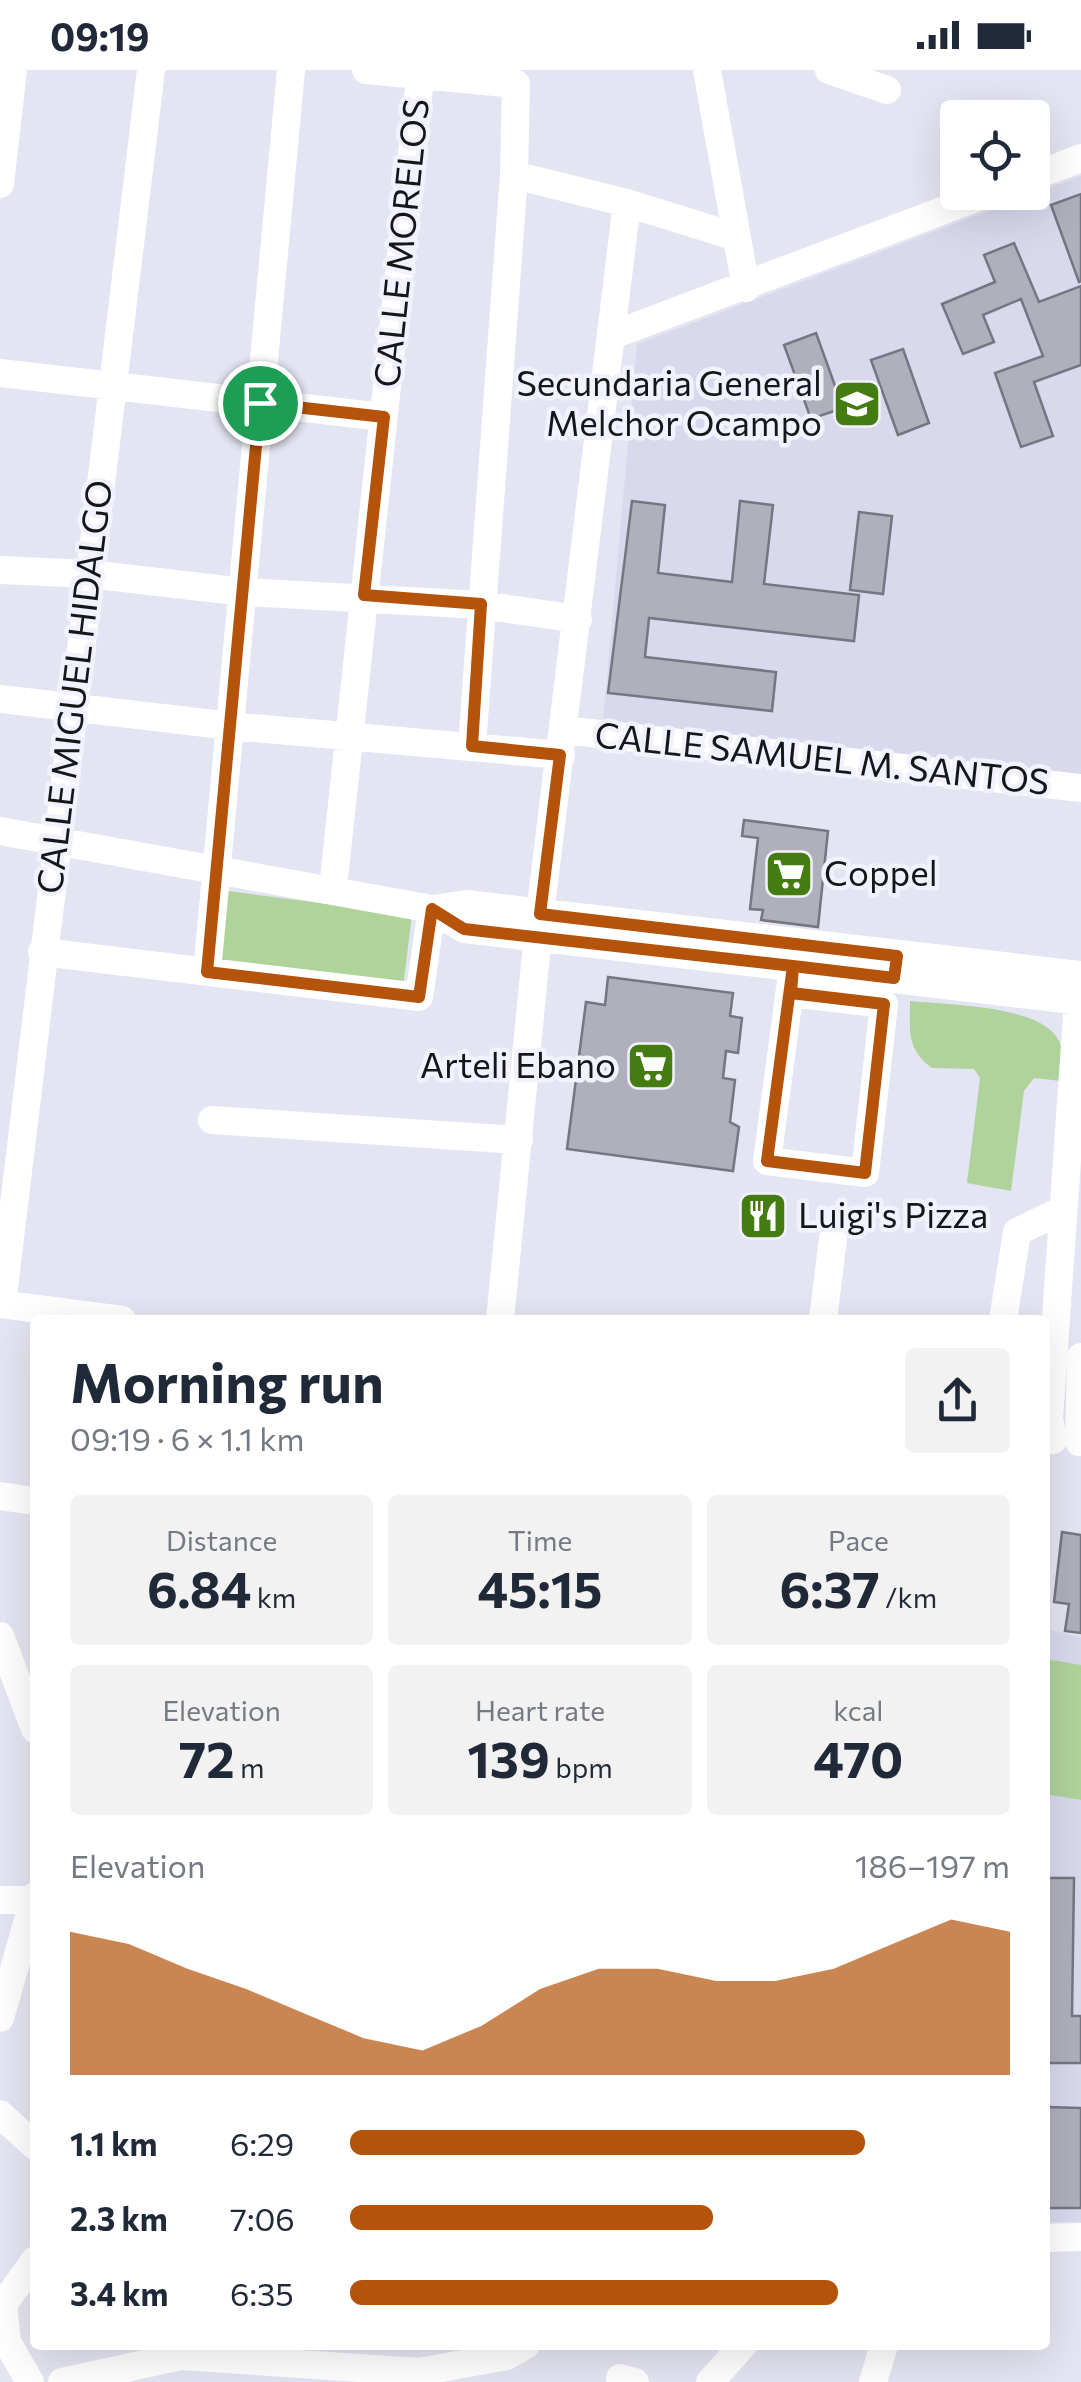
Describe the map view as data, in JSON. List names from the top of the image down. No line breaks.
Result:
{"streets":{"street":["CALLE MORELOS","CALLE MIGUEL HIDALGO","CALLE SAMUEL M. SANTOS"]},"crossings":[["CALLE MORELOS","CALLE SAMUEL M. SANTOS"],["CALLE MIGUEL HIDALGO","CALLE SAMUEL M. SANTOS"]],"places":{"school or university":["Secundaria General Melchor Ocampo"],"supermarket":["Coppel","Arteli Ebano"],"restaurant":["Luigi's Pizza"]},"page":{"status":"09:19","heading":["Morning run","09:19 · 6 × 1.1 km"],"stats":[["Distance","6.84 km"],["Time","45:15"],["Pace","6:37 /km"],["Elevation","72 m"],["Heart rate","139 bpm"],["kcal","470"]],"chart":["Elevation","186–197 m"],"list":[{"name":"1.1 km","note":"6:29"},{"name":"2.3 km","note":"7:06"},{"name":"3.4 km","note":"6:35"}]}}
